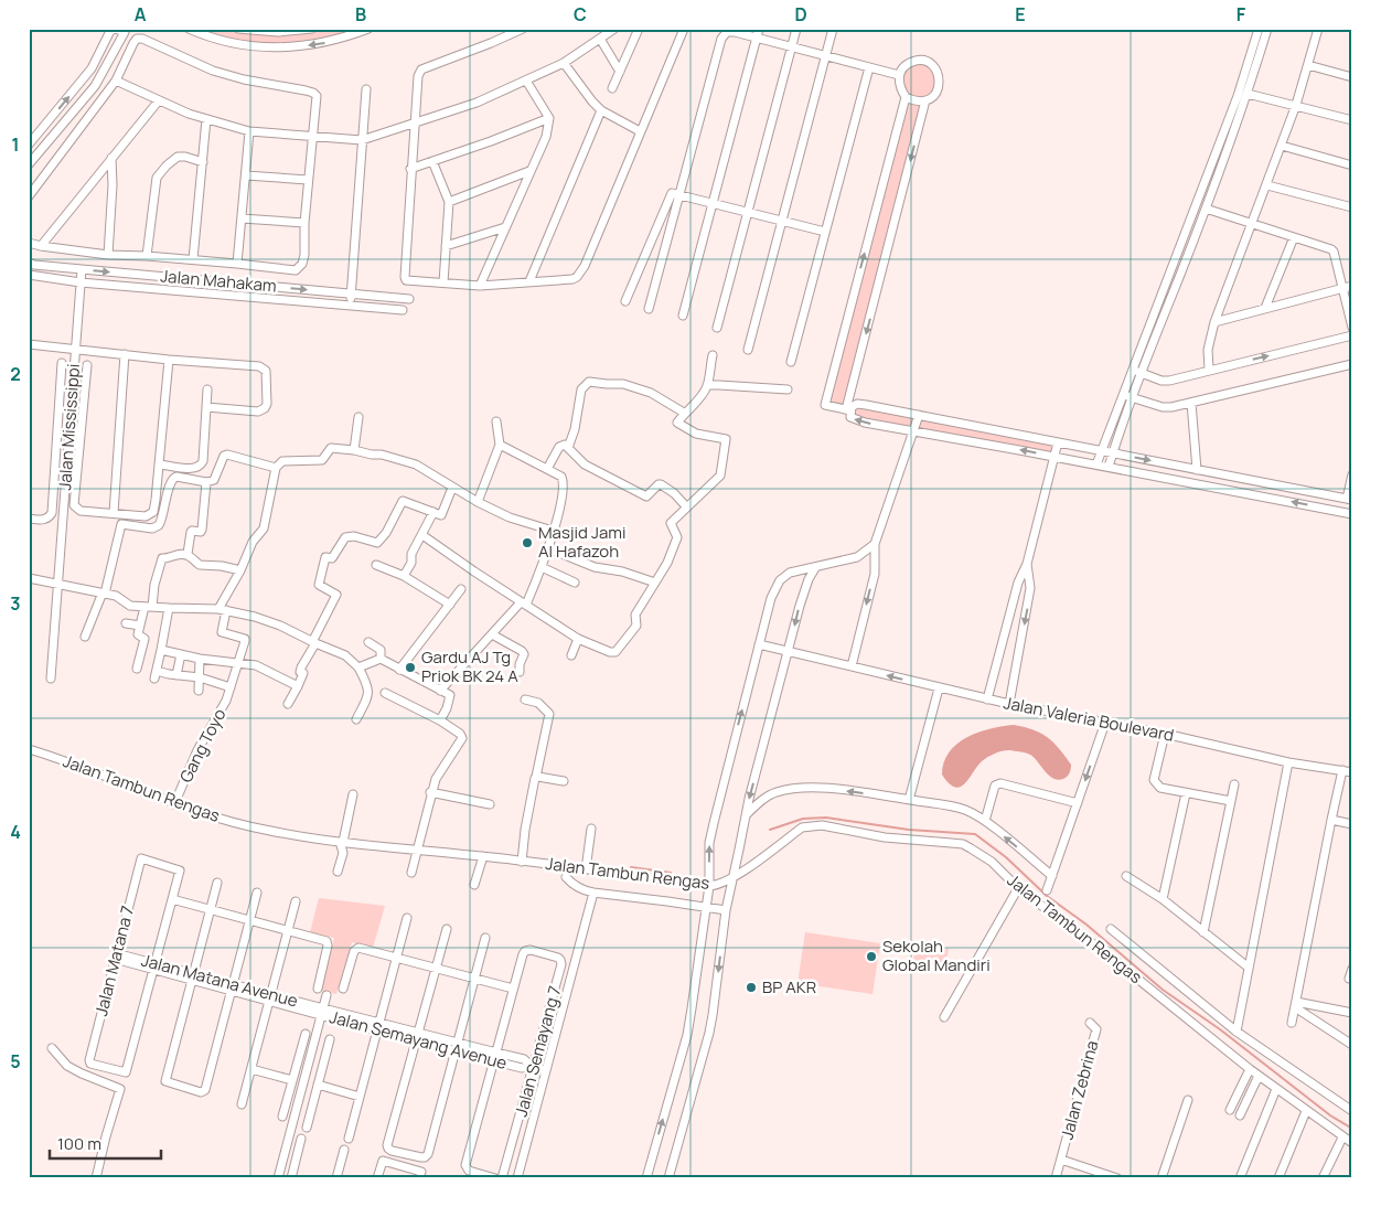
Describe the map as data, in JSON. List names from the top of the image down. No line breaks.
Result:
{"streets":{"street":["Jalan Mahakam","Jalan Mississippi","Jalan Valeria Boulevard","Gang Toyo","Jalan Tambun Rengas","Jalan Matana 7","Jalan Matana Avenue","Jalan Semayang Avenue","Jalan Semayang 7","Jalan Zebrina"]},"crossings":[["Jalan Mahakam","Jalan Mississippi"],["Gang Toyo","Jalan Tambun Rengas"],["Jalan Matana 7","Jalan Matana Avenue"],["Jalan Matana Avenue","Jalan Semayang Avenue"],["Jalan Semayang Avenue","Jalan Semayang 7"]],"places":["Masjid Jami Al Hafazoh","Gardu AJ Tg Priok BK 24 A","Sekolah Global Mandiri","BP AKR"],"scale_bar":"100 m","grid":{"columns":["A","B","C","D","E","F"],"rows":["1","2","3","4","5"]}}
